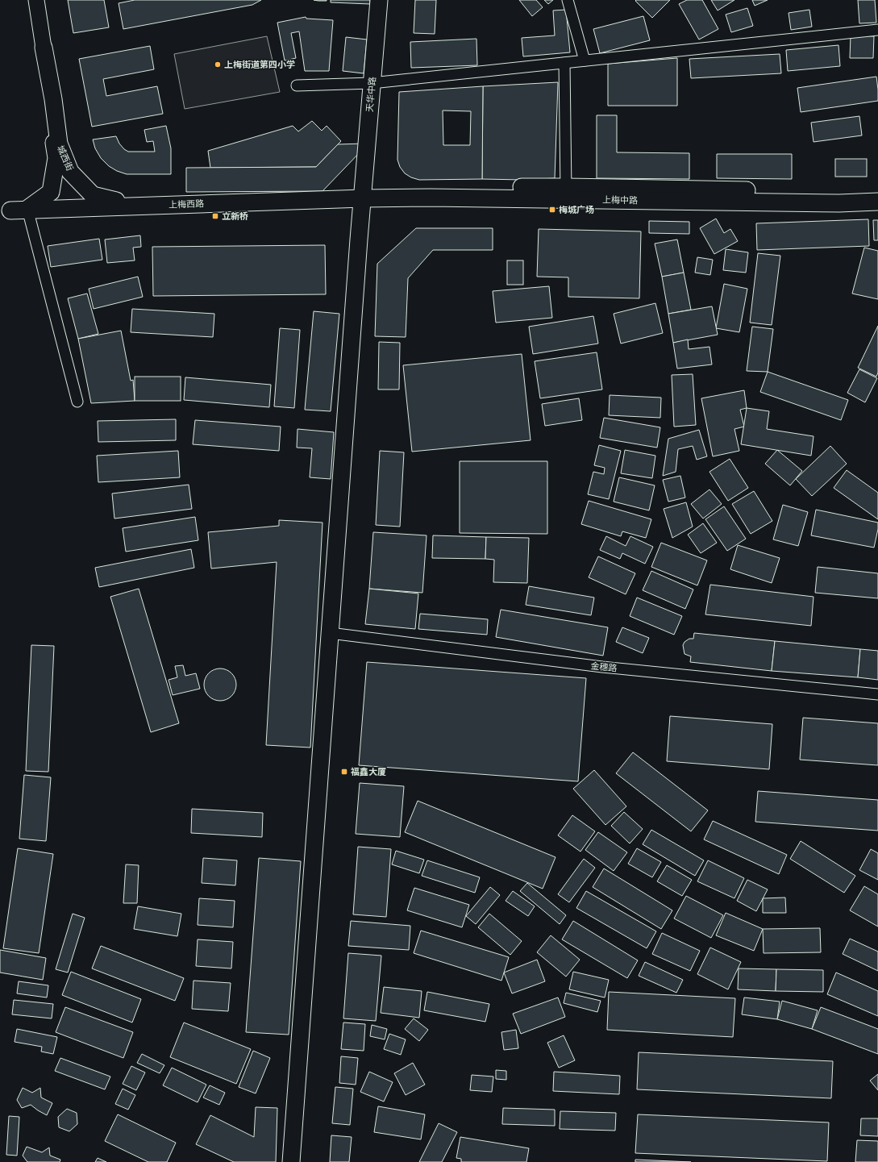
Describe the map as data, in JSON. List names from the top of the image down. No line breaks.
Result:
{"streets":{"main road":["天华中路","城西街","上梅中路","上梅西路"],"street":["金穗路"]},"crossings":[["天华中路","上梅中路"],["天华中路","上梅西路"],["天华中路","金穗路"],["城西街","上梅西路"],["上梅中路","上梅西路"]],"places":{"other":["上梅街道第四小学"],"transit":["梅城广场","立新桥","福鑫大厦"]}}
